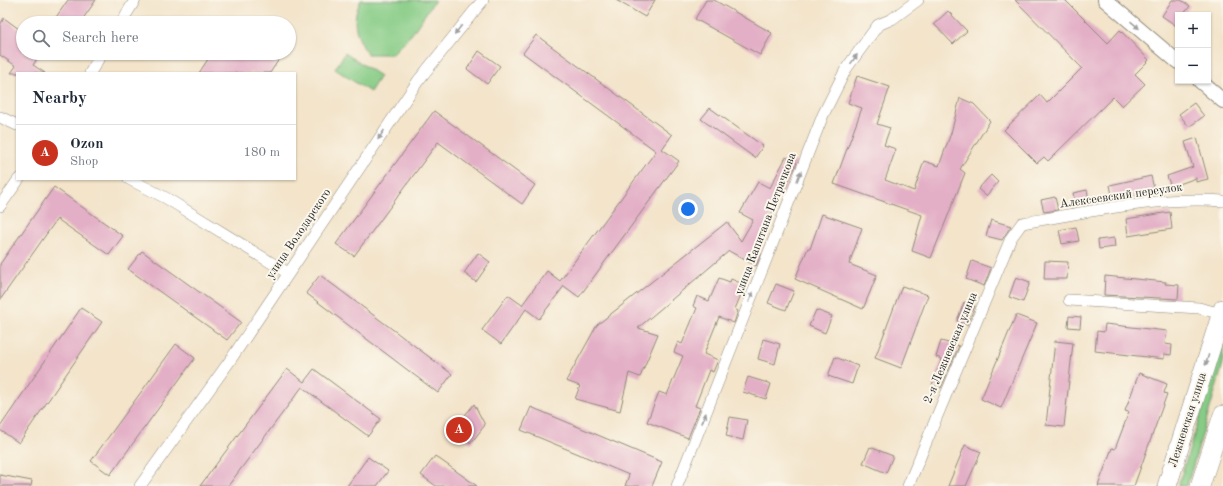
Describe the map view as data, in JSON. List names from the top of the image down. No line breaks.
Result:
{"streets":{"highway":["Лежневская улица"],"street":["Алексеевский переулок","улица Капитана Петрачкова","улица Володарского","2-я Лежневская улица"]},"crossings":[["Алексеевский переулок","2-я Лежневская улица"]],"one_way":["улица Капитана Петрачкова","улица Володарского"],"page":{"map_buttons":["+","−"],"search":"Search here","heading":"Nearby","list":[{"mark":"A","name":"Ozon","note":"Shop","value":"180 m"}],"pins":"A"}}
